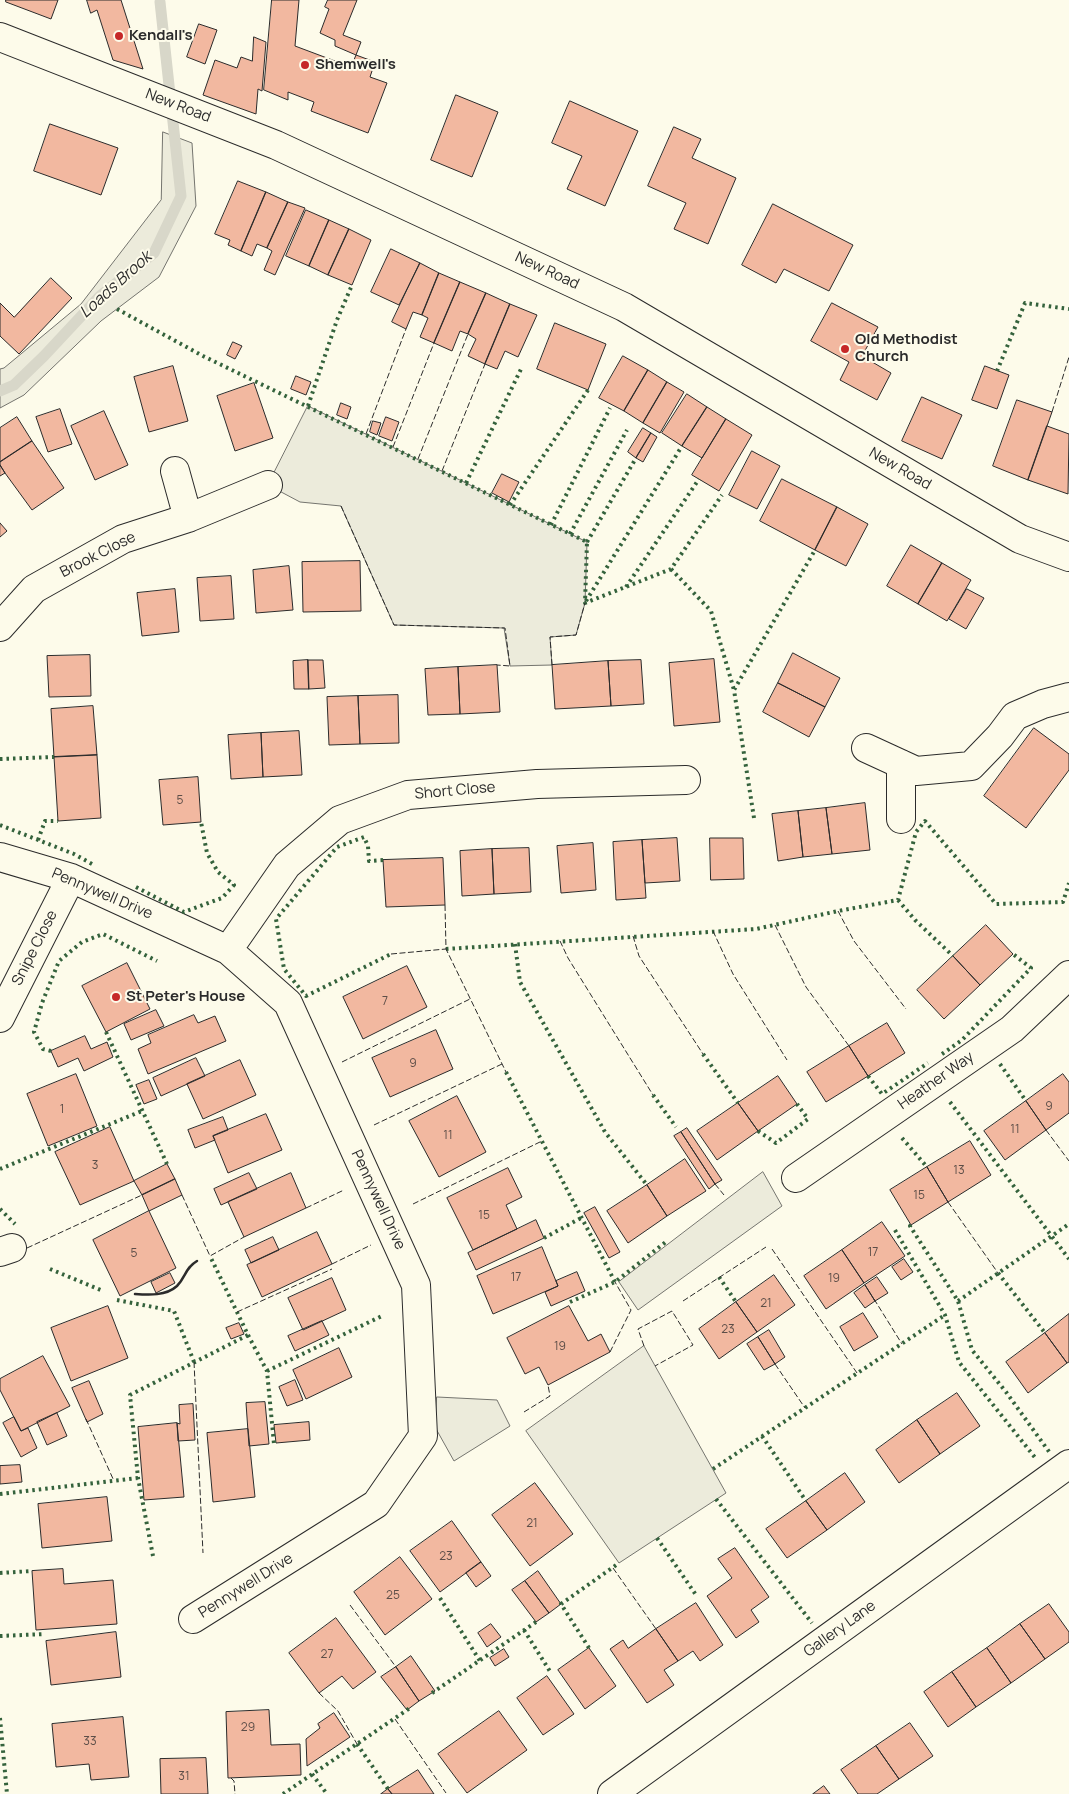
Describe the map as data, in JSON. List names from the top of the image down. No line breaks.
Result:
{"streets":{"street":["New Road","Brook Close","Short Close","Pennywell Drive","Snipe Close","Heather Way","Gallery Lane"]},"crossings":[["Short Close","Pennywell Drive"],["Pennywell Drive","Snipe Close"]],"water":["Loads Brook"],"places":["Kendall's","Shemwell's","Old Methodist Church","St Peter's House"],"house_numbers":["5","7","9","9","1","11","11","3","13","15","15","17","5","17","19","21","23","19","21","23","25","27","29","33","31"]}
